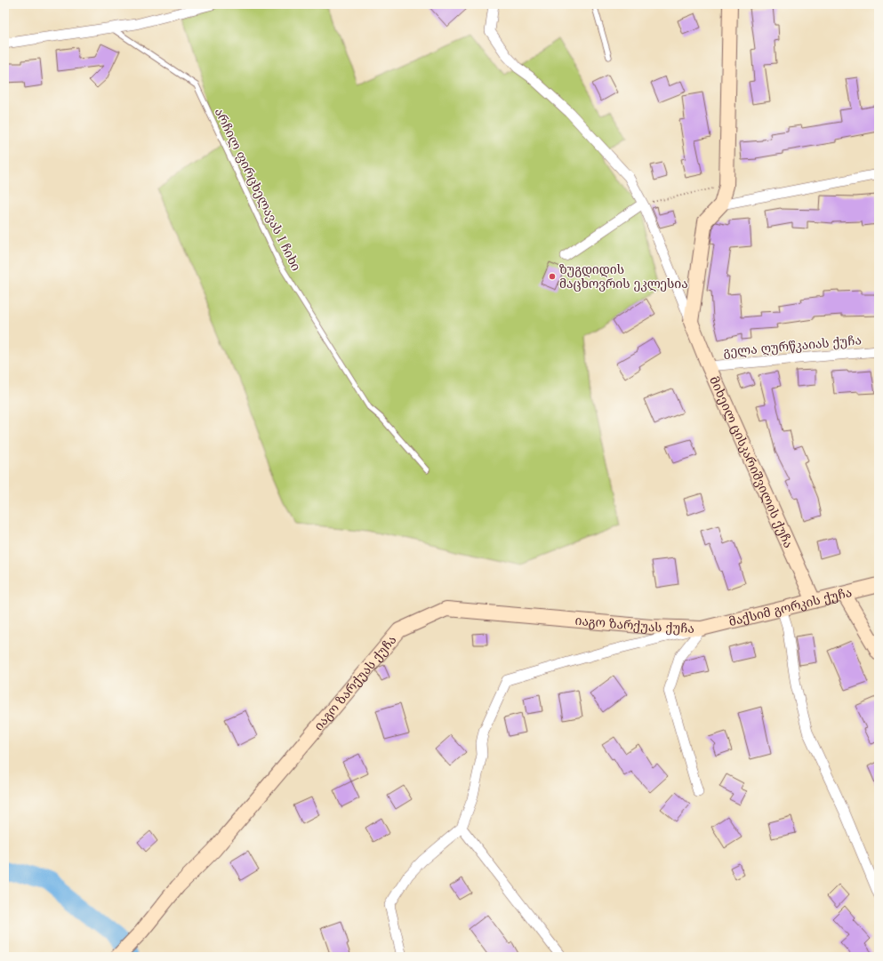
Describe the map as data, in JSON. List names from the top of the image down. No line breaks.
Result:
{"streets":{"street":["გელა ღურწკაიას ქუჩა","მიხეილ ცისკარიშვილის ქუჩა","მაქსიმ გორკის ქუჩა","იაგო ზარქუას ქუჩა"],"lane":["არჩილ ფირცხელავას I ჩიხი"]},"crossings":[["გელა ღურწკაიას ქუჩა","მიხეილ ცისკარიშვილის ქუჩა"],["მიხეილ ცისკარიშვილის ქუჩა","მაქსიმ გორკის ქუჩა"],["მაქსიმ გორკის ქუჩა","იაგო ზარქუას ქუჩა"]],"places":["ზუგდიდის მაცხოვრის ეკლესია"]}
